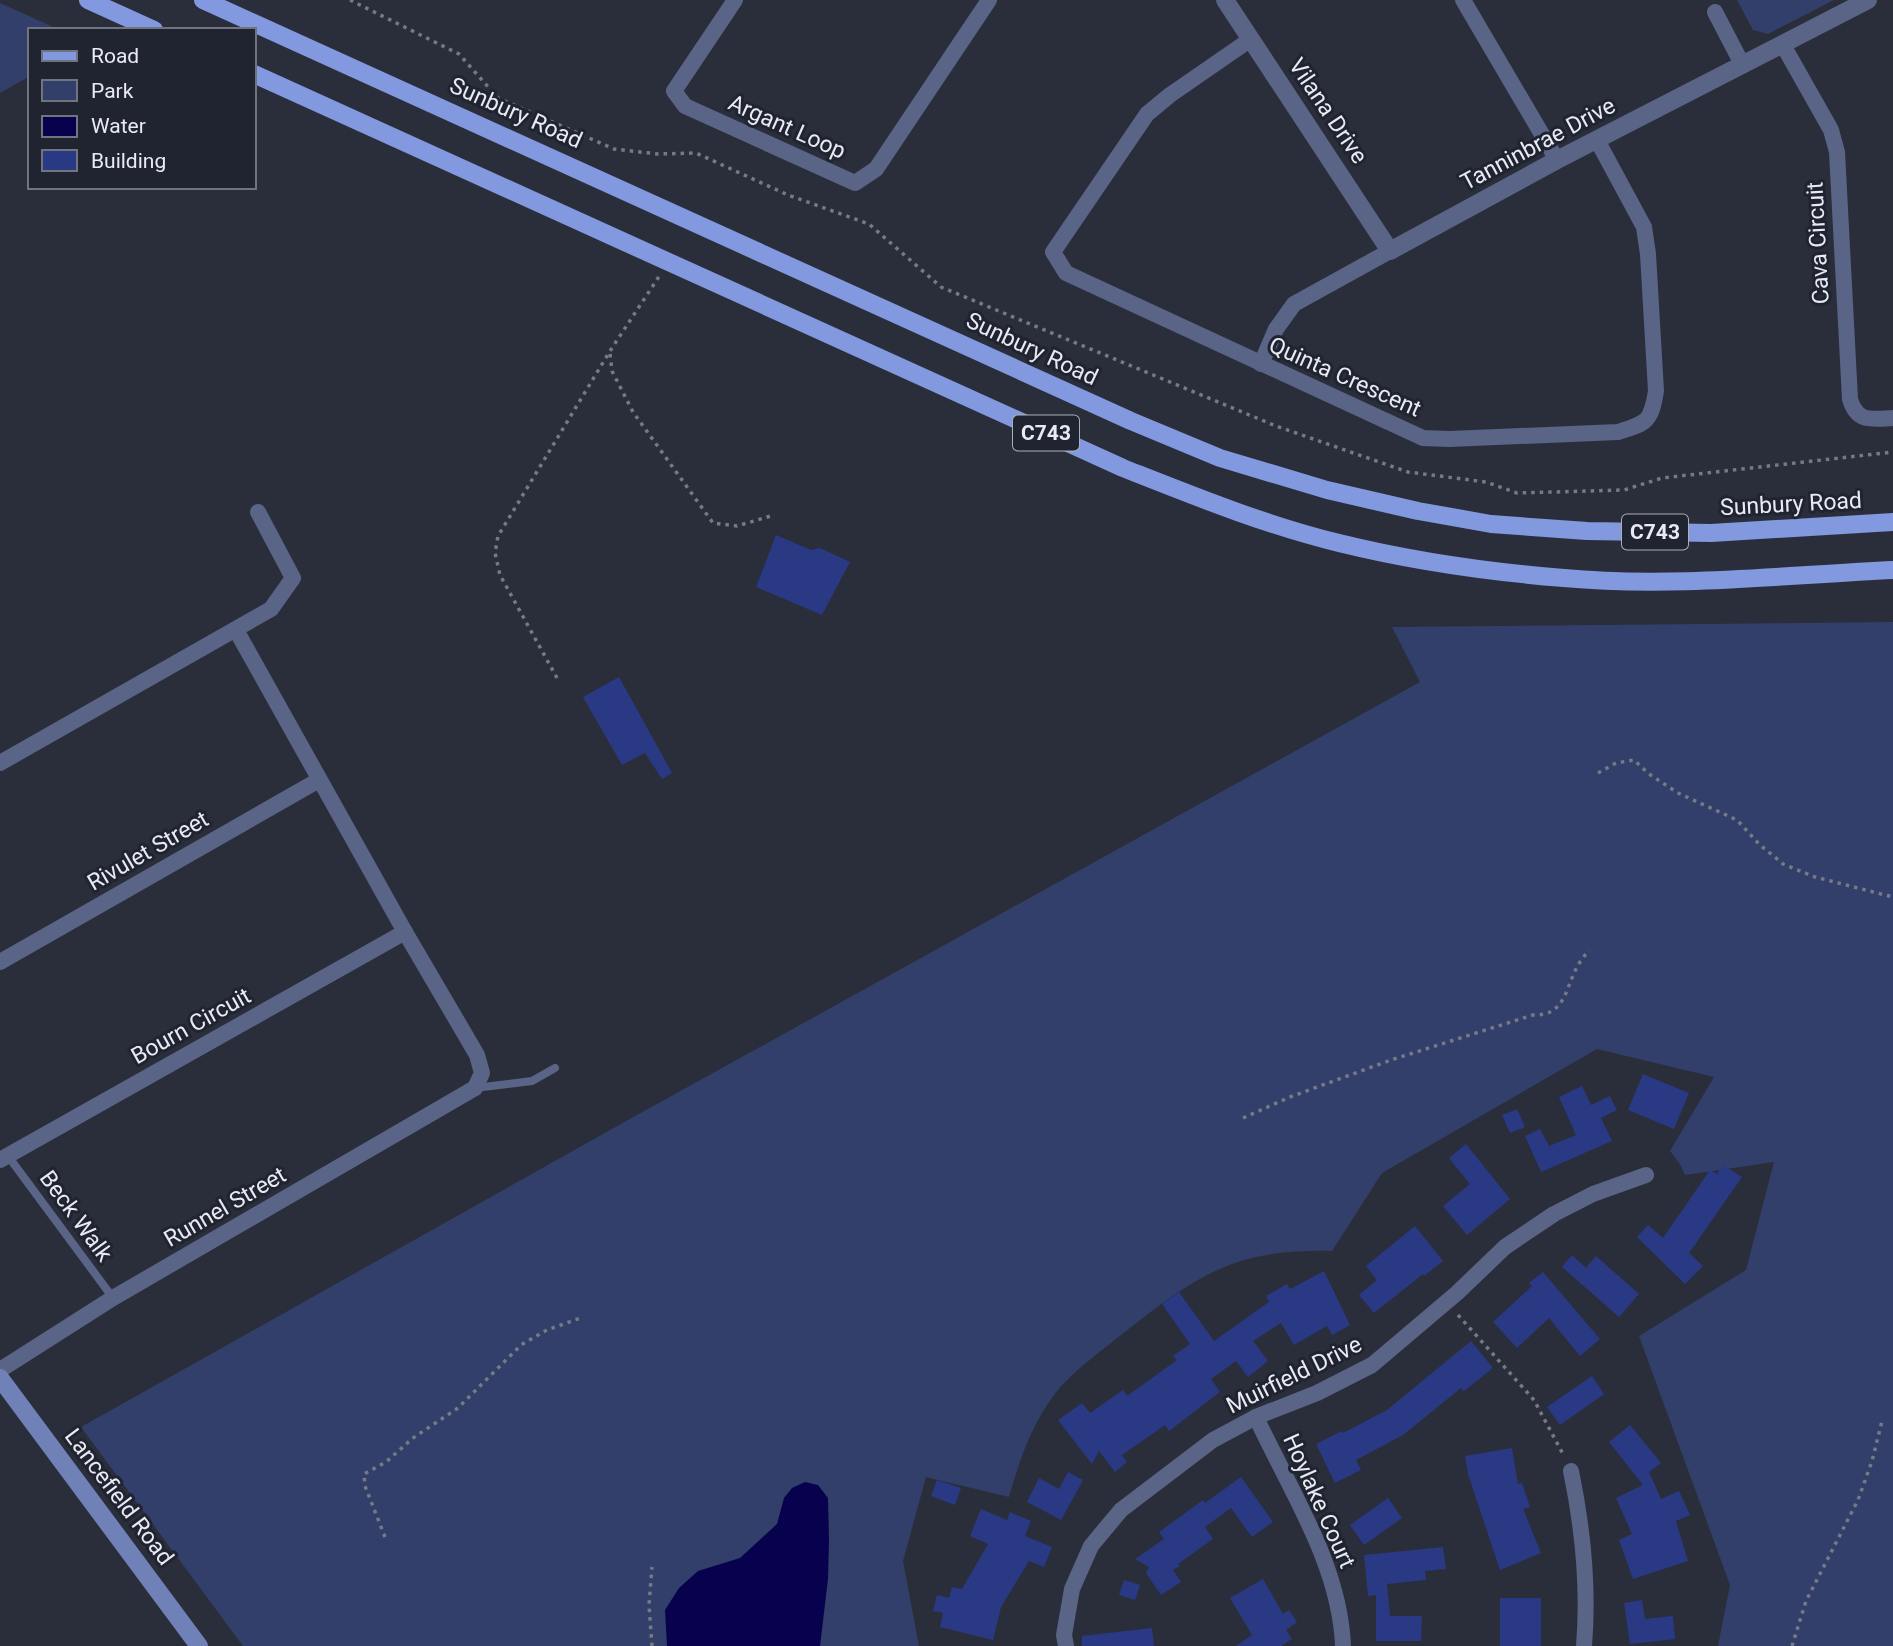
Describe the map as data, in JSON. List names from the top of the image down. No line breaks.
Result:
{"streets":{"main road":["Sunbury Road","C743","Lancefield Road"],"street":["Vilana Drive","Argant Loop","Tanninbrae Drive","Cava Circuit","Quinta Crescent","Rivulet Street","Bourn Circuit","Runnel Street","Muirfield Drive","Hoylake Court"],"lane":["Beck Walk"]},"crossings":[["Vilana Drive","Tanninbrae Drive"],["Vilana Drive","Quinta Crescent"],["Tanninbrae Drive","Cava Circuit"],["Tanninbrae Drive","Quinta Crescent"],["Bourn Circuit","Beck Walk"],["Runnel Street","Beck Walk"],["Muirfield Drive","Hoylake Court"]],"legend":["Road","Park","Water","Building"]}
